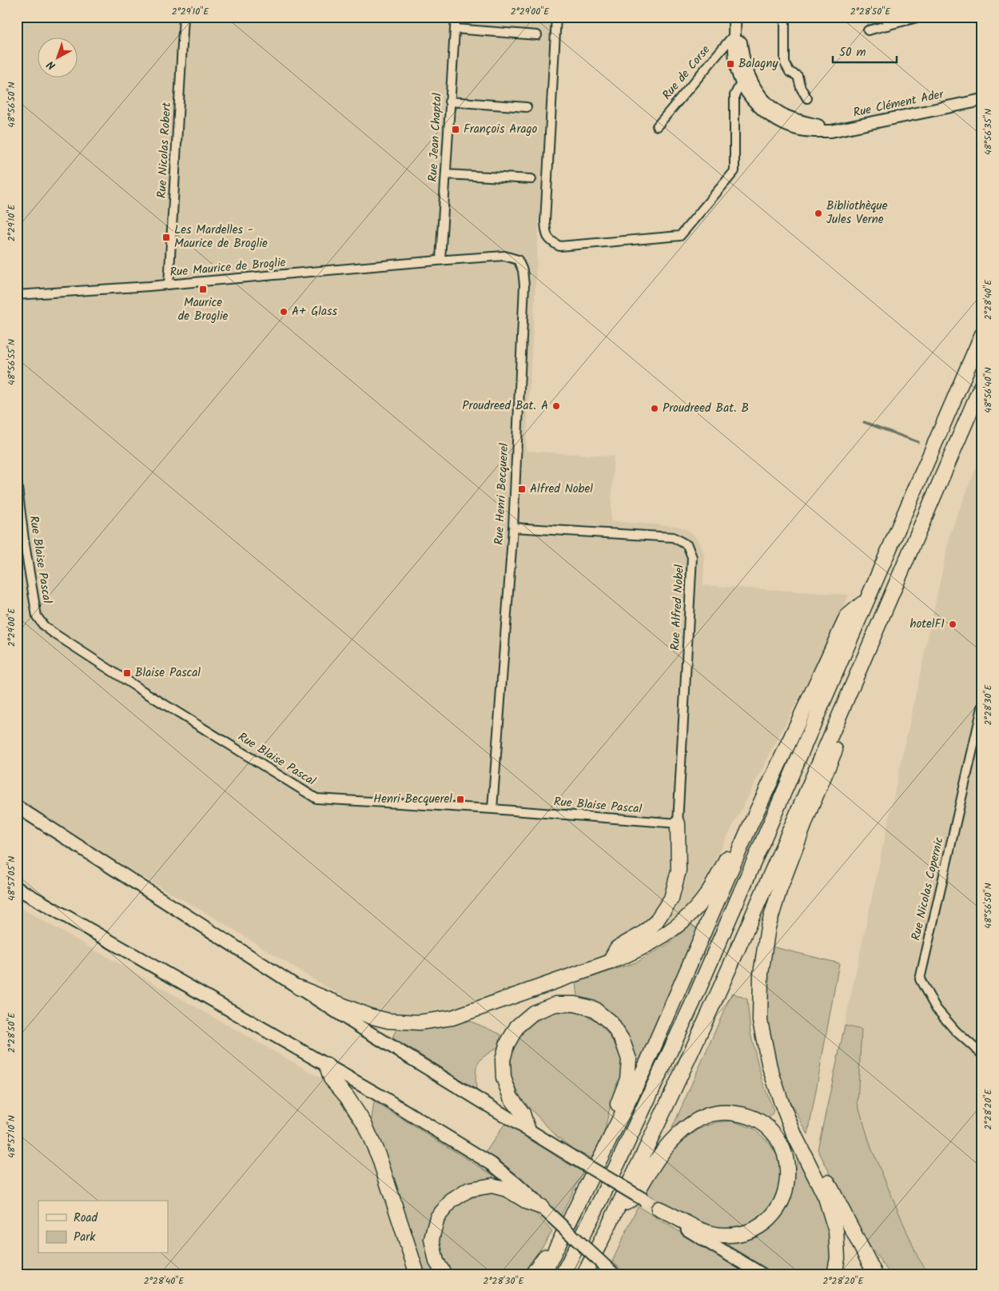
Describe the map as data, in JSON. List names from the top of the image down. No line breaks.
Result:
{"streets":{"street":["Rue de Corse","Rue Clément Ader","Rue Jean Chaptal","Rue Nicolas Robert","Rue Maurice de Broglie","Rue Henri Becquerel","Rue Blaise Pascal","Rue Alfred Nobel","Rue Nicolas Copernic"]},"crossings":[["Rue de Corse","Rue Clément Ader"],["Rue Jean Chaptal","Rue Maurice de Broglie"],["Rue Jean Chaptal","Rue Henri Becquerel"],["Rue Nicolas Robert","Rue Maurice de Broglie"],["Rue Maurice de Broglie","Rue Henri Becquerel"],["Rue Henri Becquerel","Rue Blaise Pascal"],["Rue Henri Becquerel","Rue Alfred Nobel"],["Rue Blaise Pascal","Rue Alfred Nobel"]],"places":{"transit":["Balagny","François Arago","Les Mardelles - Maurice de Broglie","Maurice de Broglie","Alfred Nobel","Blaise Pascal","Henri Becquerel"],"other":["Bibliothèque Jules Verne","A+ Glass","Proudreed Bat. A","Proudreed Bat. B","hotelF1"]},"legend":["Road","Park"],"scale_bar":"50 m","north":"bottom left","coordinates":["2°29'10\"E","2°29'00\"E","2°28'50\"E","48°56'50\"N","48°56'35\"N","2°28'40\"E","48°56'55\"N","48°56'40\"N","2°28'30\"E","48°57'05\"N","2°28'20\"E","48°57'10\"N"]}
